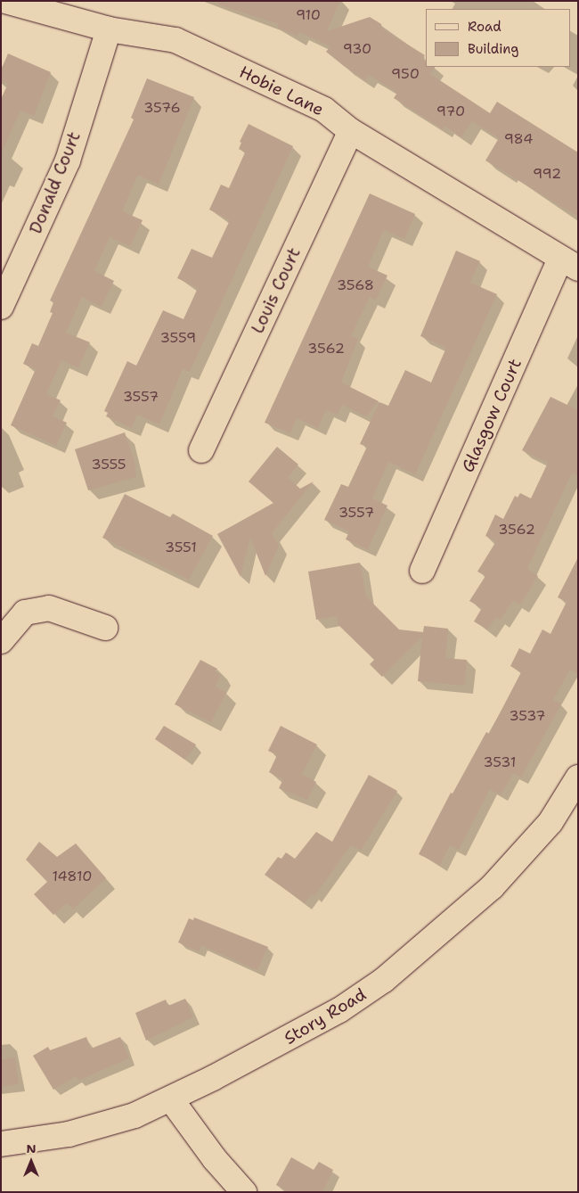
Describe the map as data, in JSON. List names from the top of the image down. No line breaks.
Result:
{"streets":{"street":["Hobie Lane","Donald Court","Louis Court","Glasgow Court","Story Road"]},"crossings":[["Hobie Lane","Donald Court"],["Hobie Lane","Louis Court"],["Hobie Lane","Glasgow Court"]],"house_numbers":["910","930","950","3576","970","984","992","3568","3559","3562","3557","3555","3557","3562","3551","3537","3531","14810"],"legend":["Road","Building"],"north":"top"}
